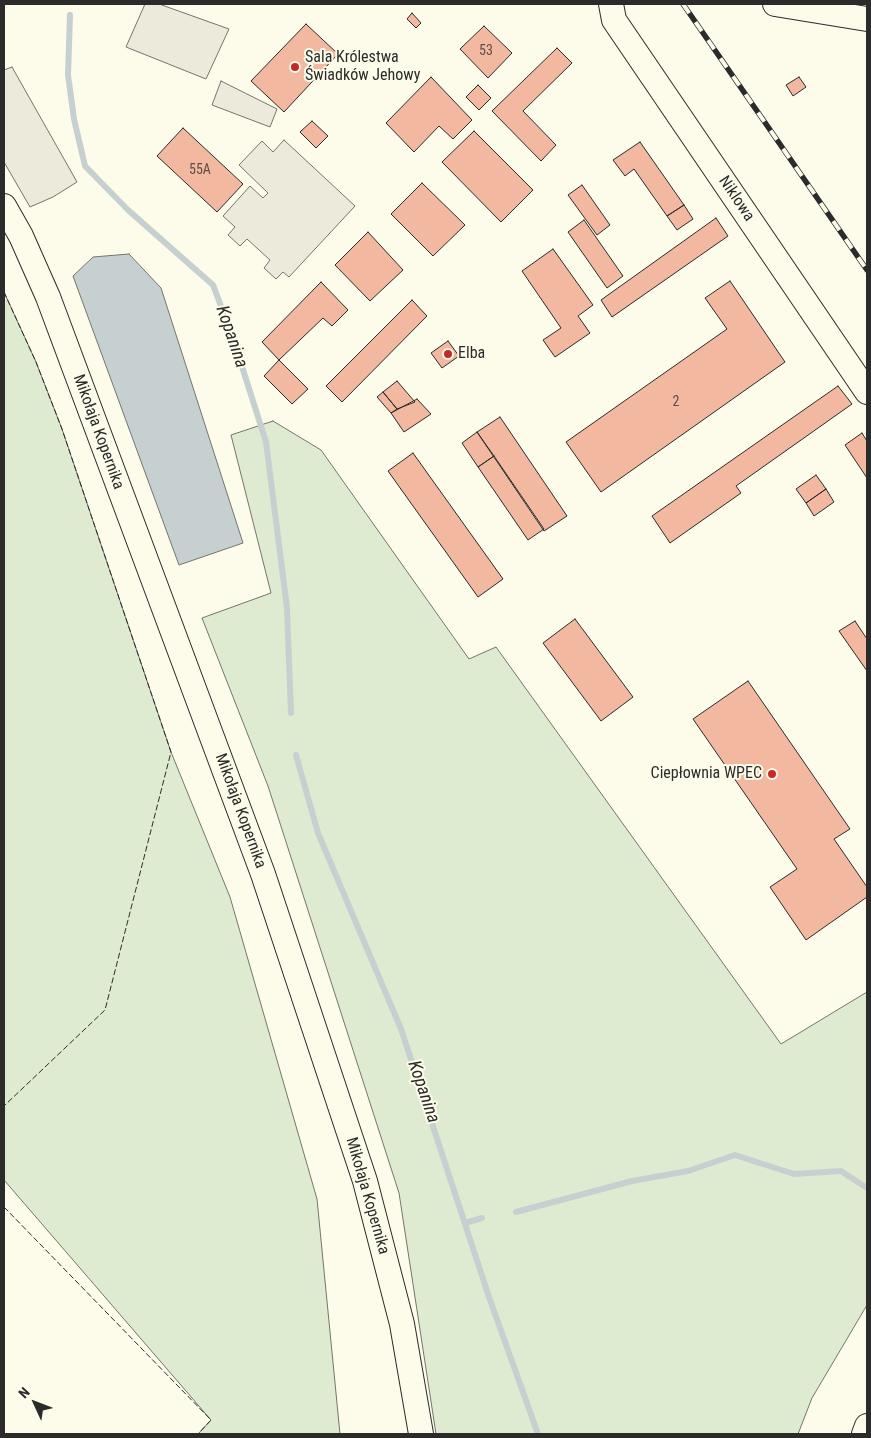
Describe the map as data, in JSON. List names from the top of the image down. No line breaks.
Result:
{"streets":{"street":["Niklowa","Mikołaja Kopernika"]},"water":["Kopanina"],"places":["Sala Królestwa Świadków Jehowy","Elba","Ciepłownia WPEC"],"house_numbers":["53","55A","2"],"north":"top left"}
